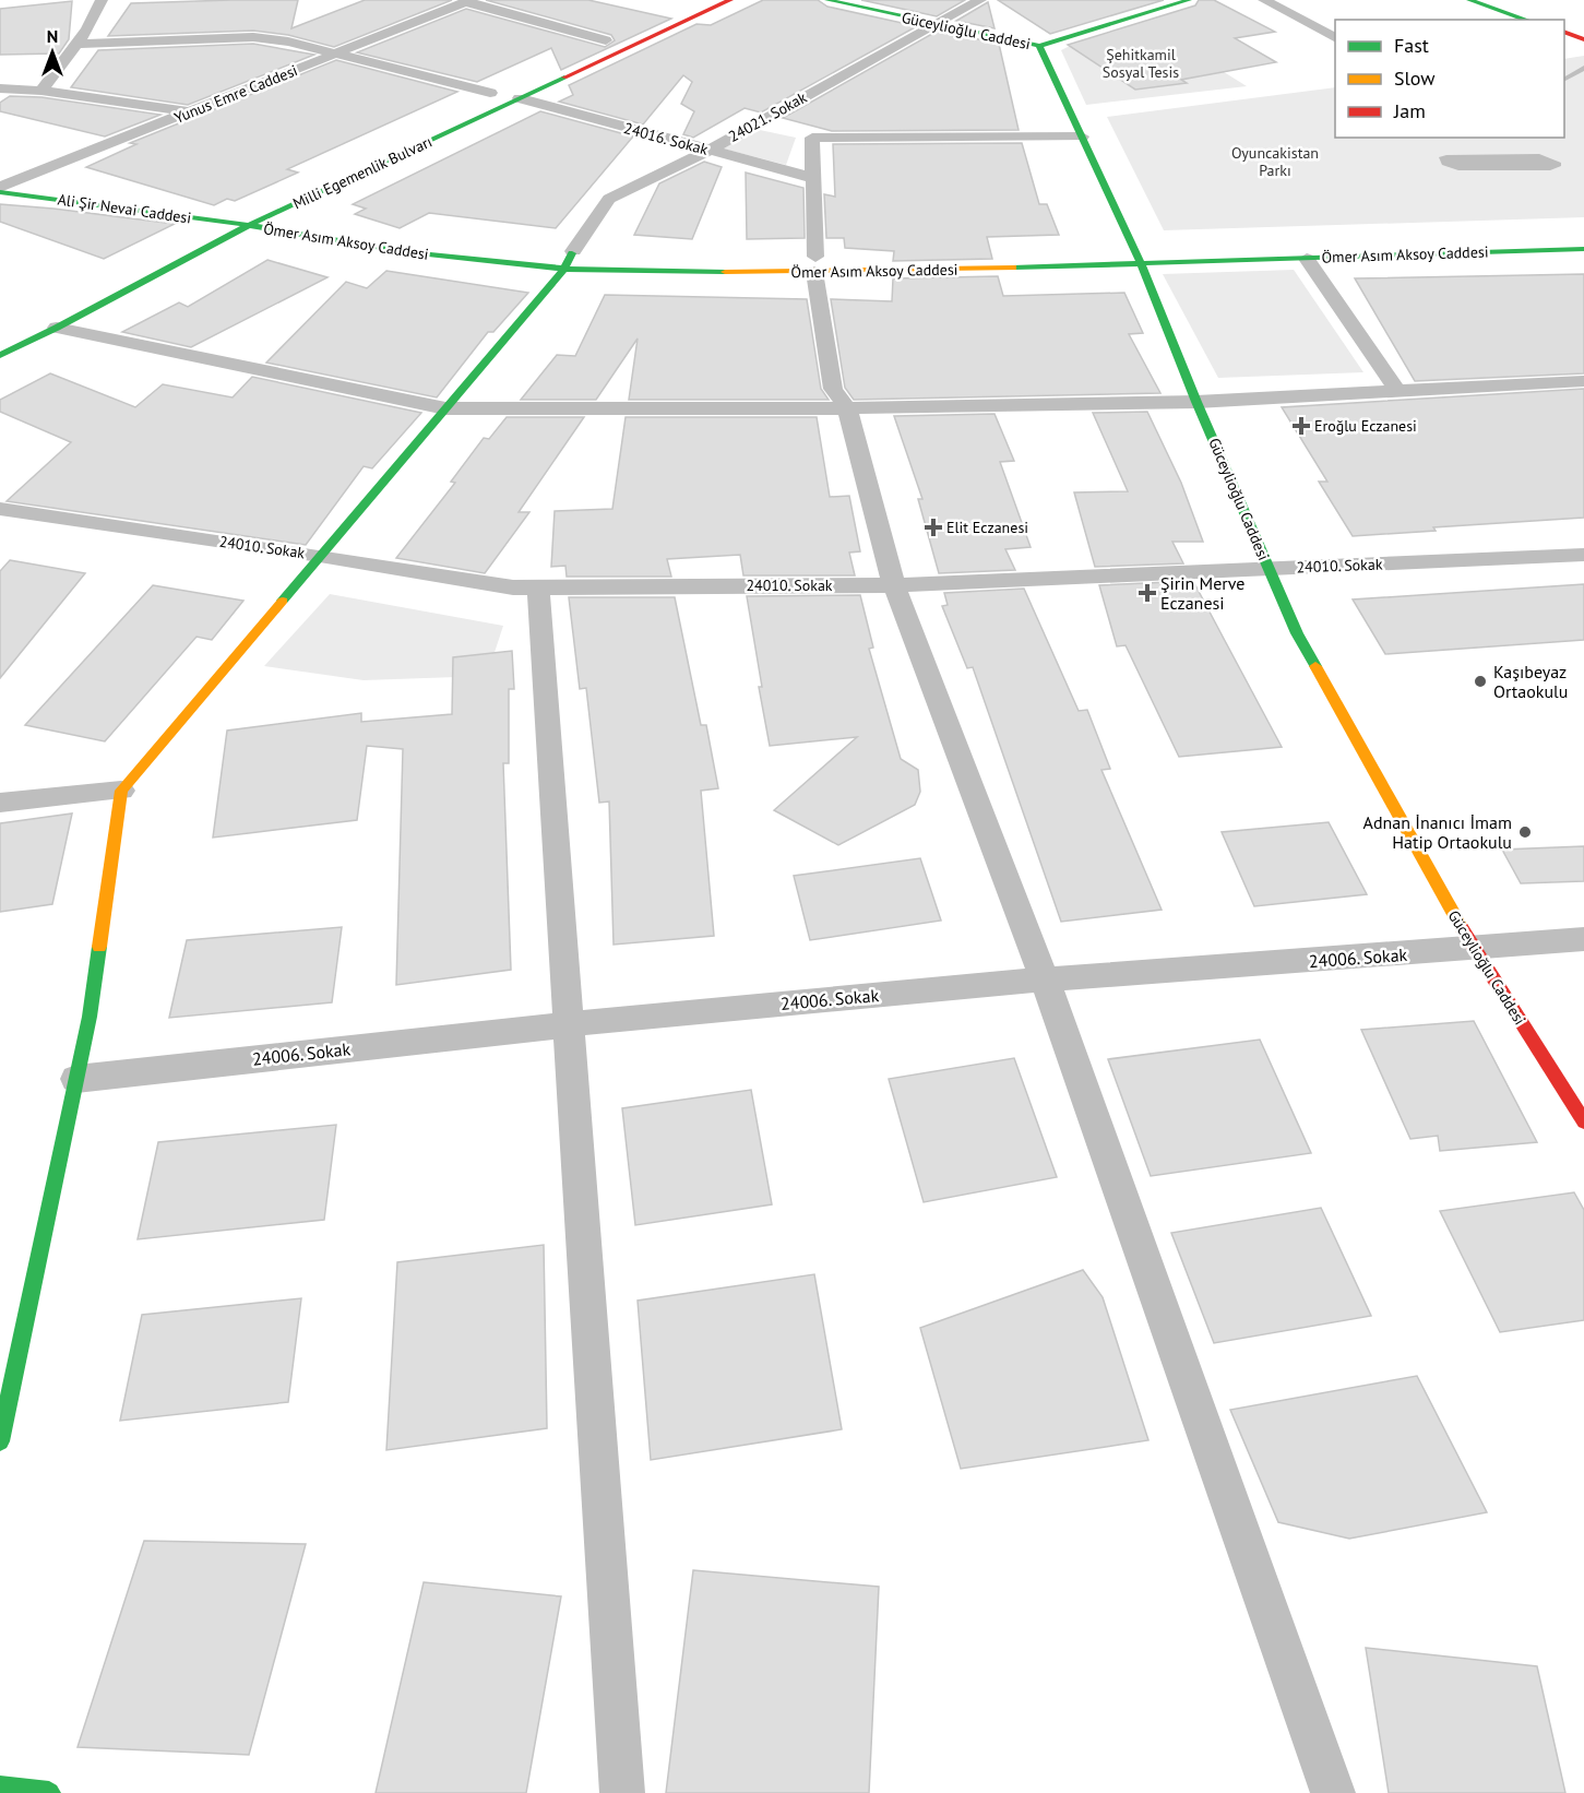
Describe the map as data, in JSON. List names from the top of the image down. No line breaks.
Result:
{"streets":{"street":["Güceylioğlu Caddesi","Yunus Emre Caddesi","24021. Sokak","24016. Sokak","Milli Egemenlik Bulvarı","Ali Şir Nevai Caddesi","Ömer Asım Aksoy Caddesi","24010. Sokak","24006. Sokak"]},"crossings":[["Güceylioğlu Caddesi","24021. Sokak"],["Güceylioğlu Caddesi","Ömer Asım Aksoy Caddesi"],["Güceylioğlu Caddesi","24010. Sokak"],["Güceylioğlu Caddesi","24006. Sokak"],["24021. Sokak","24016. Sokak"],["24016. Sokak","Milli Egemenlik Bulvarı"],["Milli Egemenlik Bulvarı","Ali Şir Nevai Caddesi"],["Milli Egemenlik Bulvarı","Ömer Asım Aksoy Caddesi"],["Ali Şir Nevai Caddesi","Ömer Asım Aksoy Caddesi"]],"parks":["Şehitkamil Sosyal Tesis","Oyuncakistan Parkı"],"places":{"health":["Eroğlu Eczanesi","Elit Eczanesi","Şirin Merve Eczanesi"],"other":["Kaşıbeyaz Ortaokulu","Adnan İnanıcı İmam Hatip Ortaokulu"]},"legend":["Fast","Slow","Jam"],"north":"top"}
